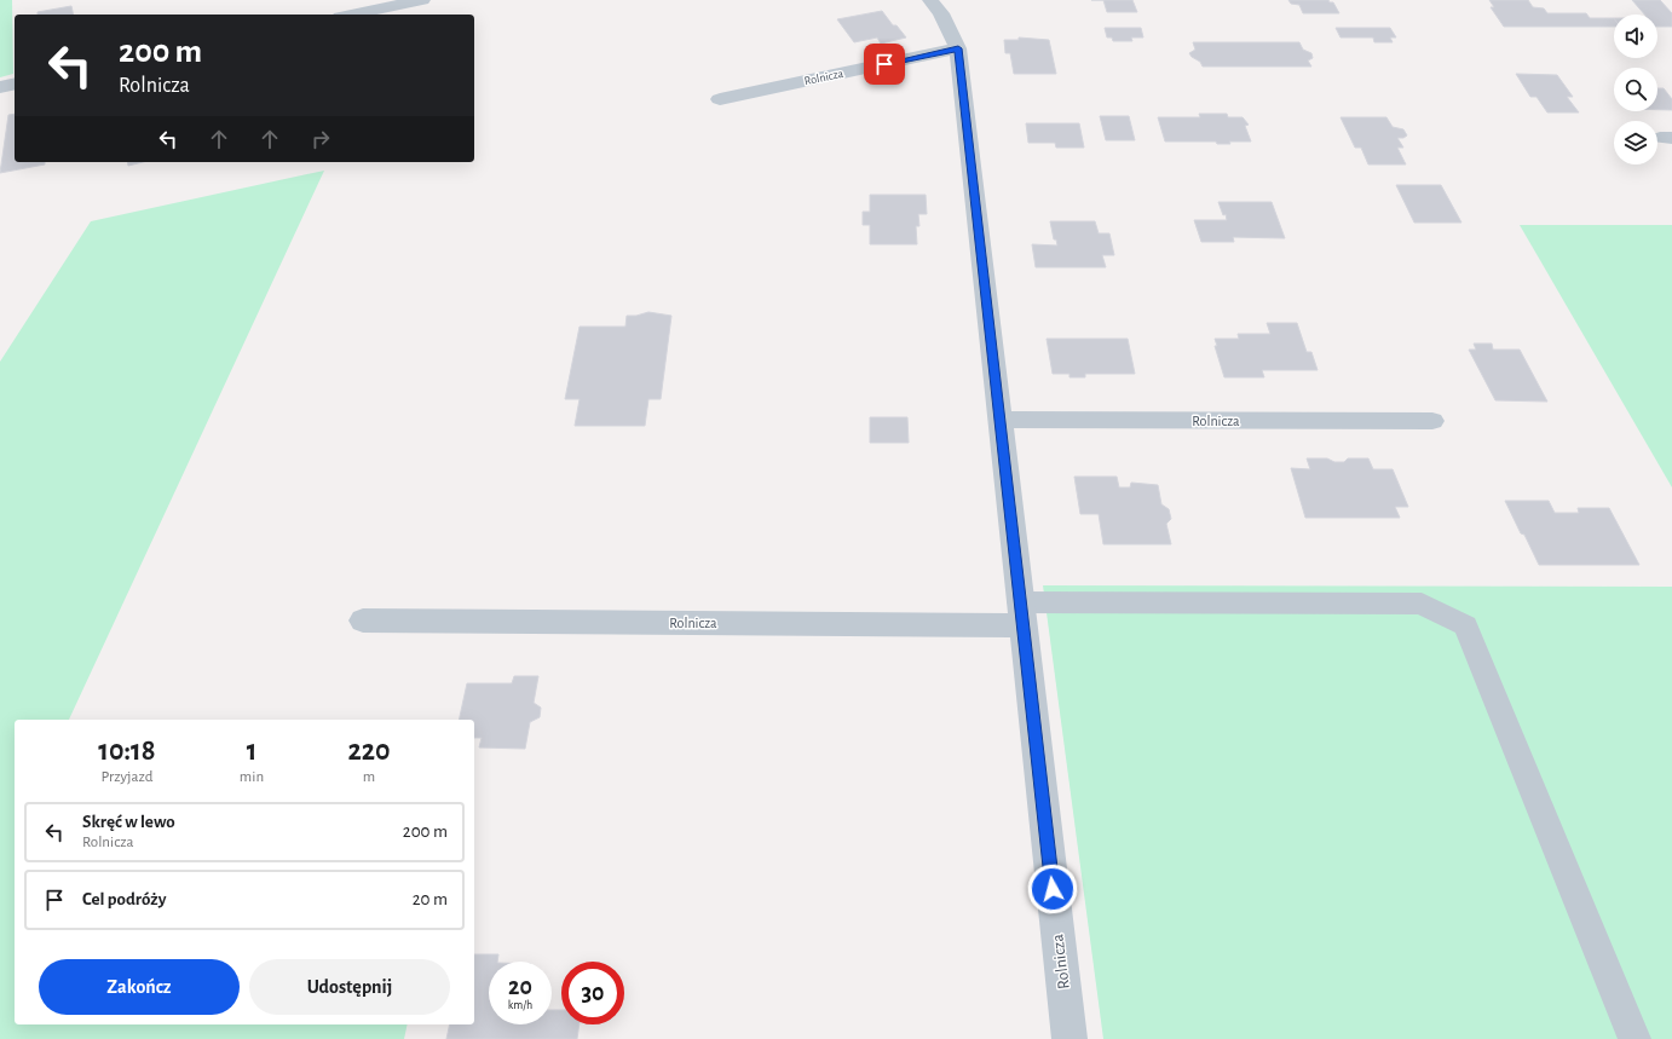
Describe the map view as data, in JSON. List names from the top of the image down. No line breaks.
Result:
{"streets":{"street":["Rolnicza"]},"page":{"turn":["200 m","Rolnicza"],"eta":["10:18","Przyjazd","1","min","220","m"],"list":[{"name":"Skręć w lewo","note":"Rolnicza","value":"200 m"},{"name":"Cel podróży","value":"20 m"}],"buttons":["Zakończ","Udostępnij"],"speed":"20 km/h","limit":"30"}}
